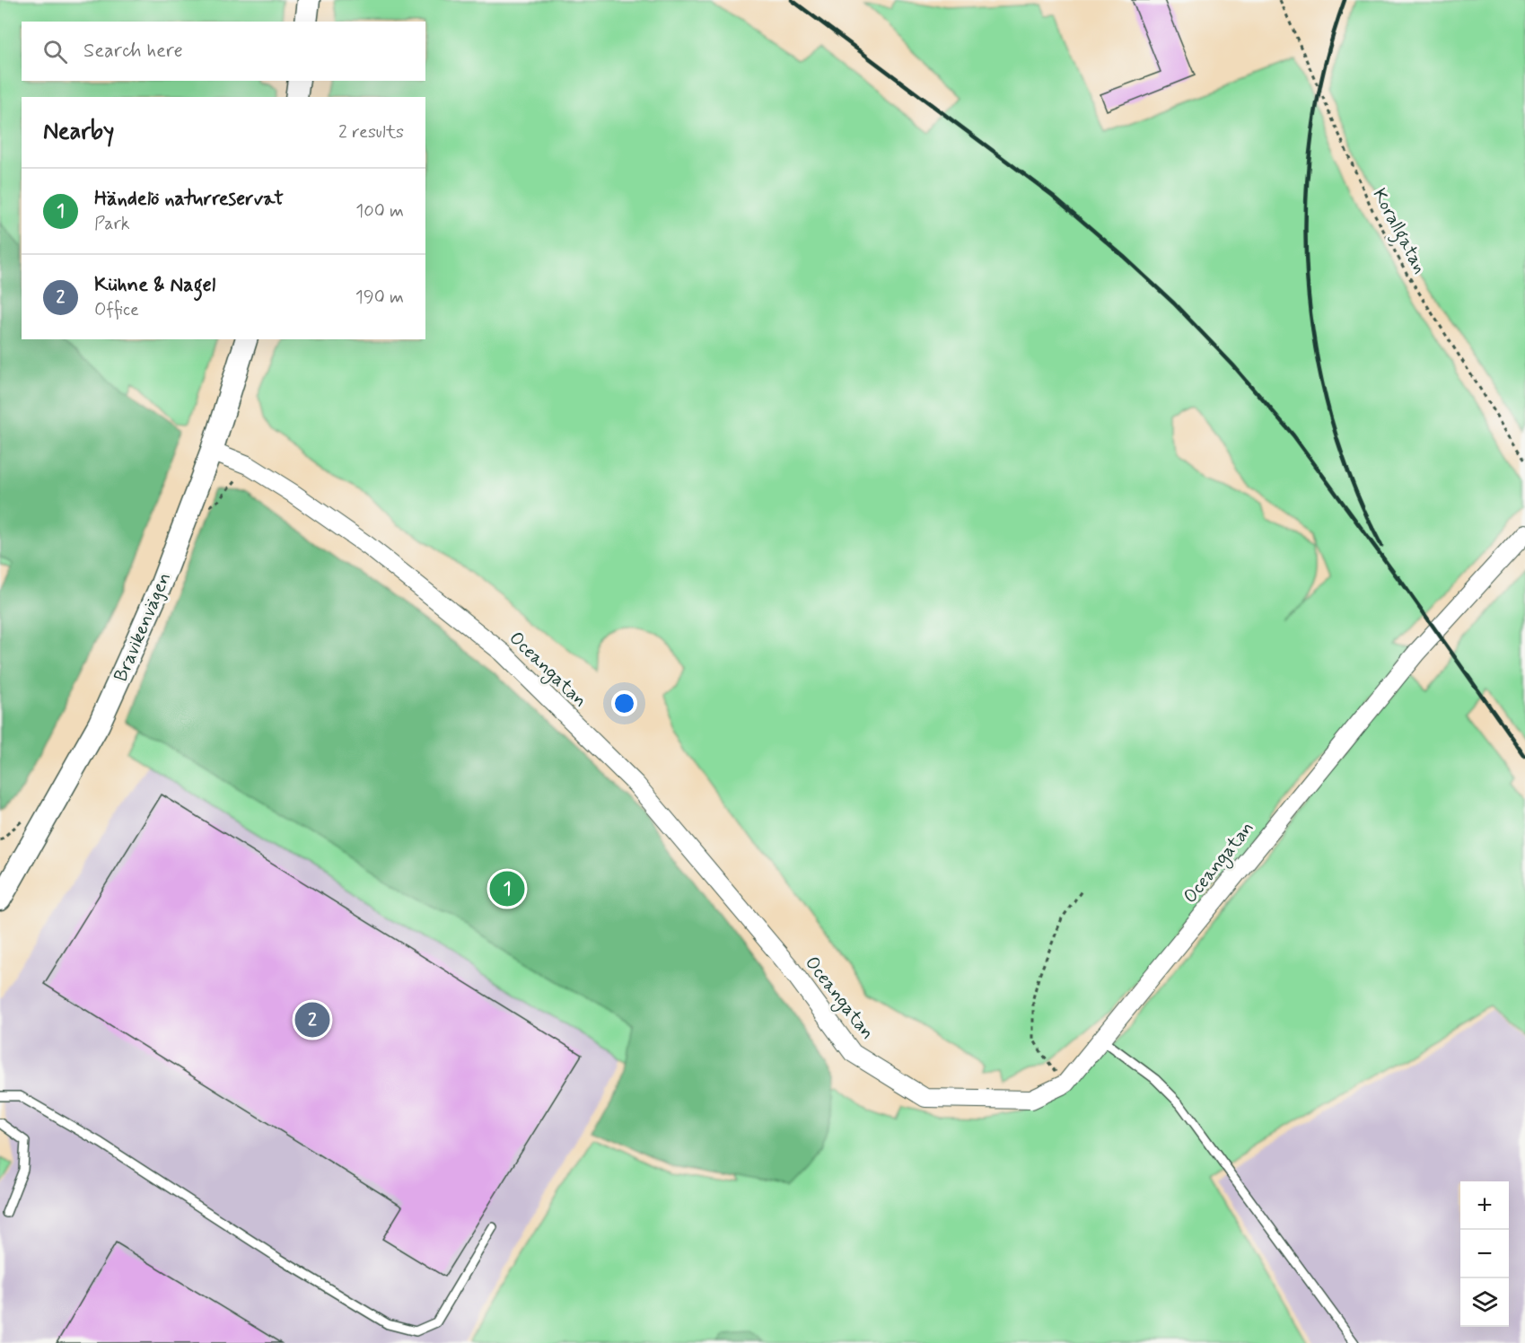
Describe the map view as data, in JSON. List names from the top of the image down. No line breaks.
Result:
{"streets":{"street":["Bravikenvägen","Oceangatan"],"path":["Korallgatan"]},"crossings":[["Bravikenvägen","Oceangatan"]],"page":{"search":"Search here","heading":["Nearby","2 results"],"list":[{"mark":"1","name":"Händelö naturreservat","note":"Park","value":"100 m"},{"mark":"2","name":"Kühne & Nagel","note":"Office","value":"190 m"}],"pins":["1","2"],"map_buttons":["+","−"]}}
